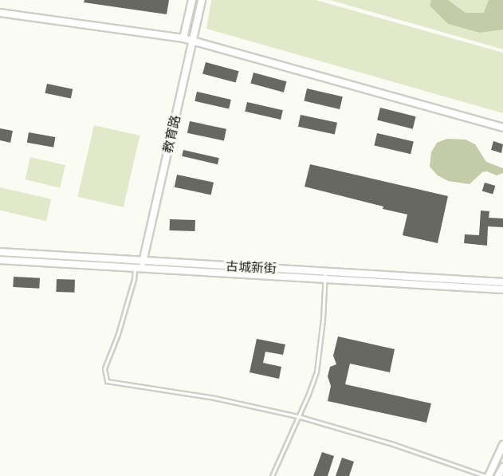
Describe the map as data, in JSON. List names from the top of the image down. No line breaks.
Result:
{"streets":{"main road":["教育路","古城新街"]},"crossings":[["教育路","古城新街"]]}
